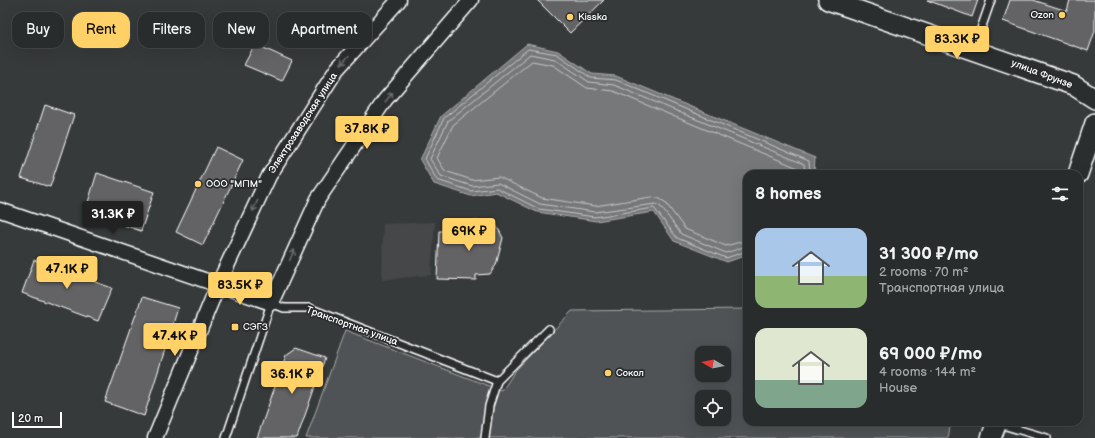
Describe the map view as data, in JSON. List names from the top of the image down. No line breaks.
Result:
{"streets":{"main road":["улица Фрунзе"],"street":["Электрозаводская улица","Транспортная улица"]},"crossings":[["Электрозаводская улица","Транспортная улица"]],"places":{"other":["Ozon","Kisska","ООО \"МПМ\"","Сокол"],"transit":["СЭГЗ"]},"scale_bar":"20 m","north":"left","page":{"chip":["Buy","Rent","Filters","New","Apartment"],"price":["83.3K ₽","37.8K ₽","31.3K ₽","69K ₽","47.1K ₽","83.5K ₽","47.4K ₽","36.1K ₽"],"heading":"8 homes","list":[{"name":"31 300 ₽/mo","note":"2 rooms · 70 m² · Транспортная улица"},{"name":"69 000 ₽/mo","note":"4 rooms · 144 m² · House"}],"scale":"20 m"}}
